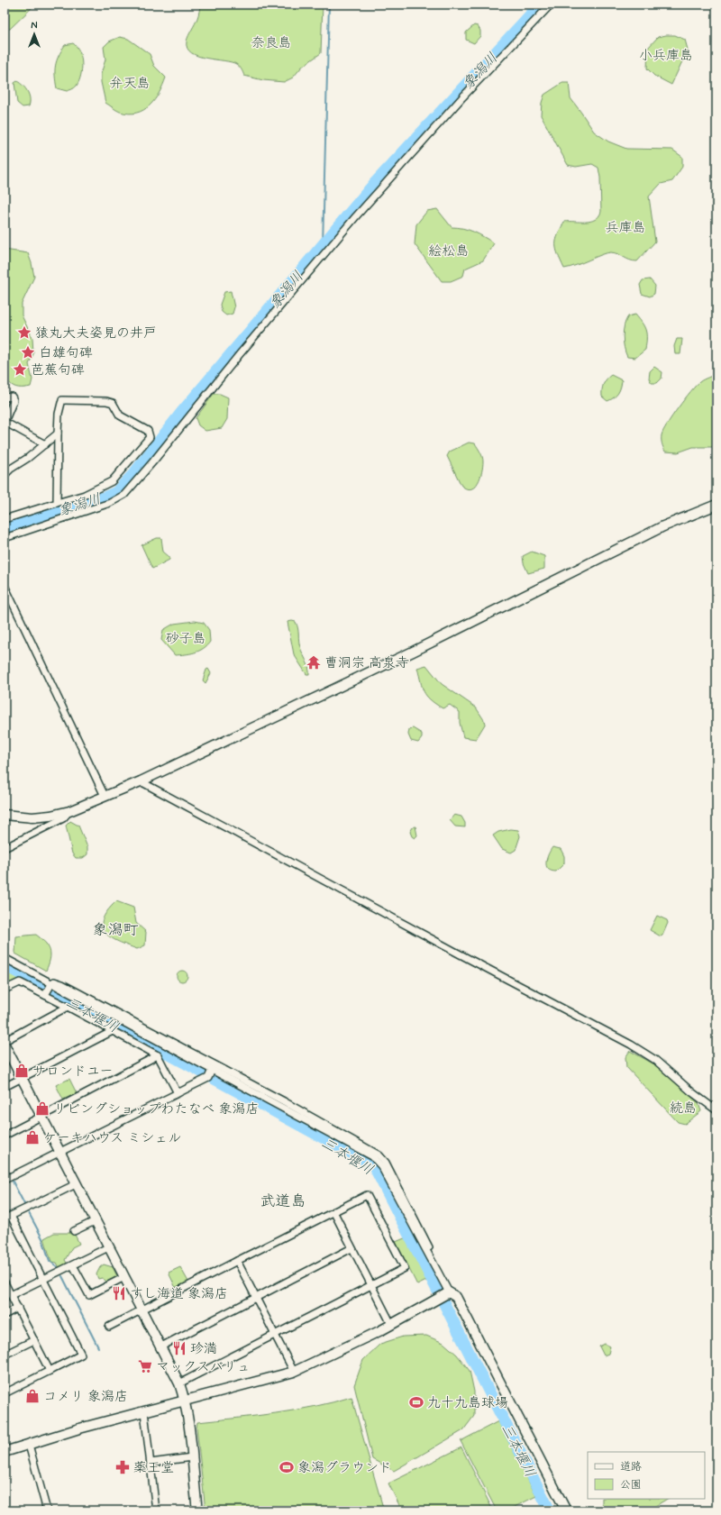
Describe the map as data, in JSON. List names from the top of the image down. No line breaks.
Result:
{"districts":["象潟町","武道島"],"water":["象潟川","三本堰川"],"parks":["奈良島","小兵庫島","弁天島","兵庫島","絵松島","砂子島","続島"],"places":{"place":["猿丸大夫姿見の井戸","白雄句碑","芭蕉句碑"],"temple":["曹洞宗 高泉寺"],"shop":["サロンドユー","リビングショップわたなべ 象潟店","ケーキハウス ミシェル","コメリ 象潟店"],"restaurant":["すし海道 象潟店","珍満"],"supermarket":["マックスバリュ"],"sports":["九十九島球場","象潟グラウンド"],"pharmacy":["薬王堂"]},"legend":["道路","公園"],"north":"top"}
